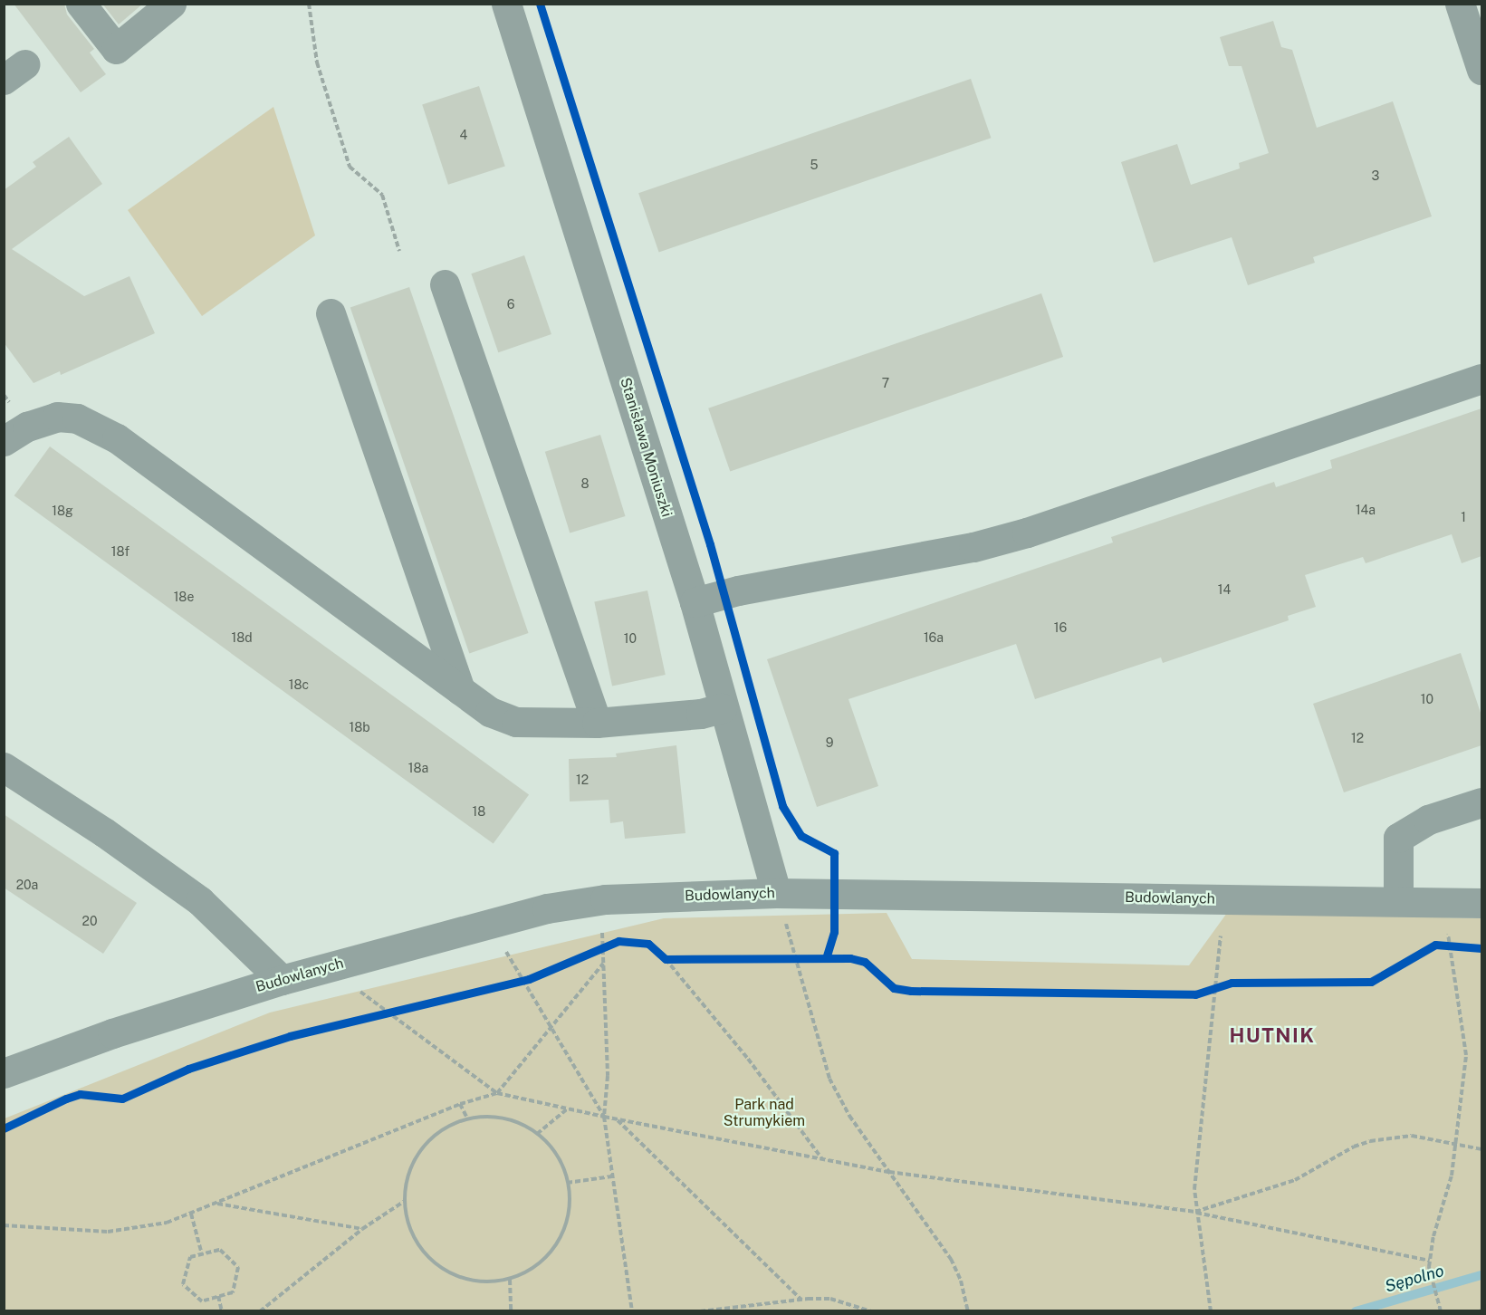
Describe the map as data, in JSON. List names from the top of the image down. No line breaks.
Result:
{"streets":{"street":["Stanisława Moniuszki","Budowlanych"]},"crossings":[["Stanisława Moniuszki","Budowlanych"]],"districts":["HUTNIK"],"water":["Sępolno"],"parks":["Park nad Strumykiem"],"house_numbers":["4","5","3","6","7","8","14a","18g","1","18f","14","18e","16","18d","16a","10","18c","10","18b","12","9","18a","12","18","20a","20"]}
